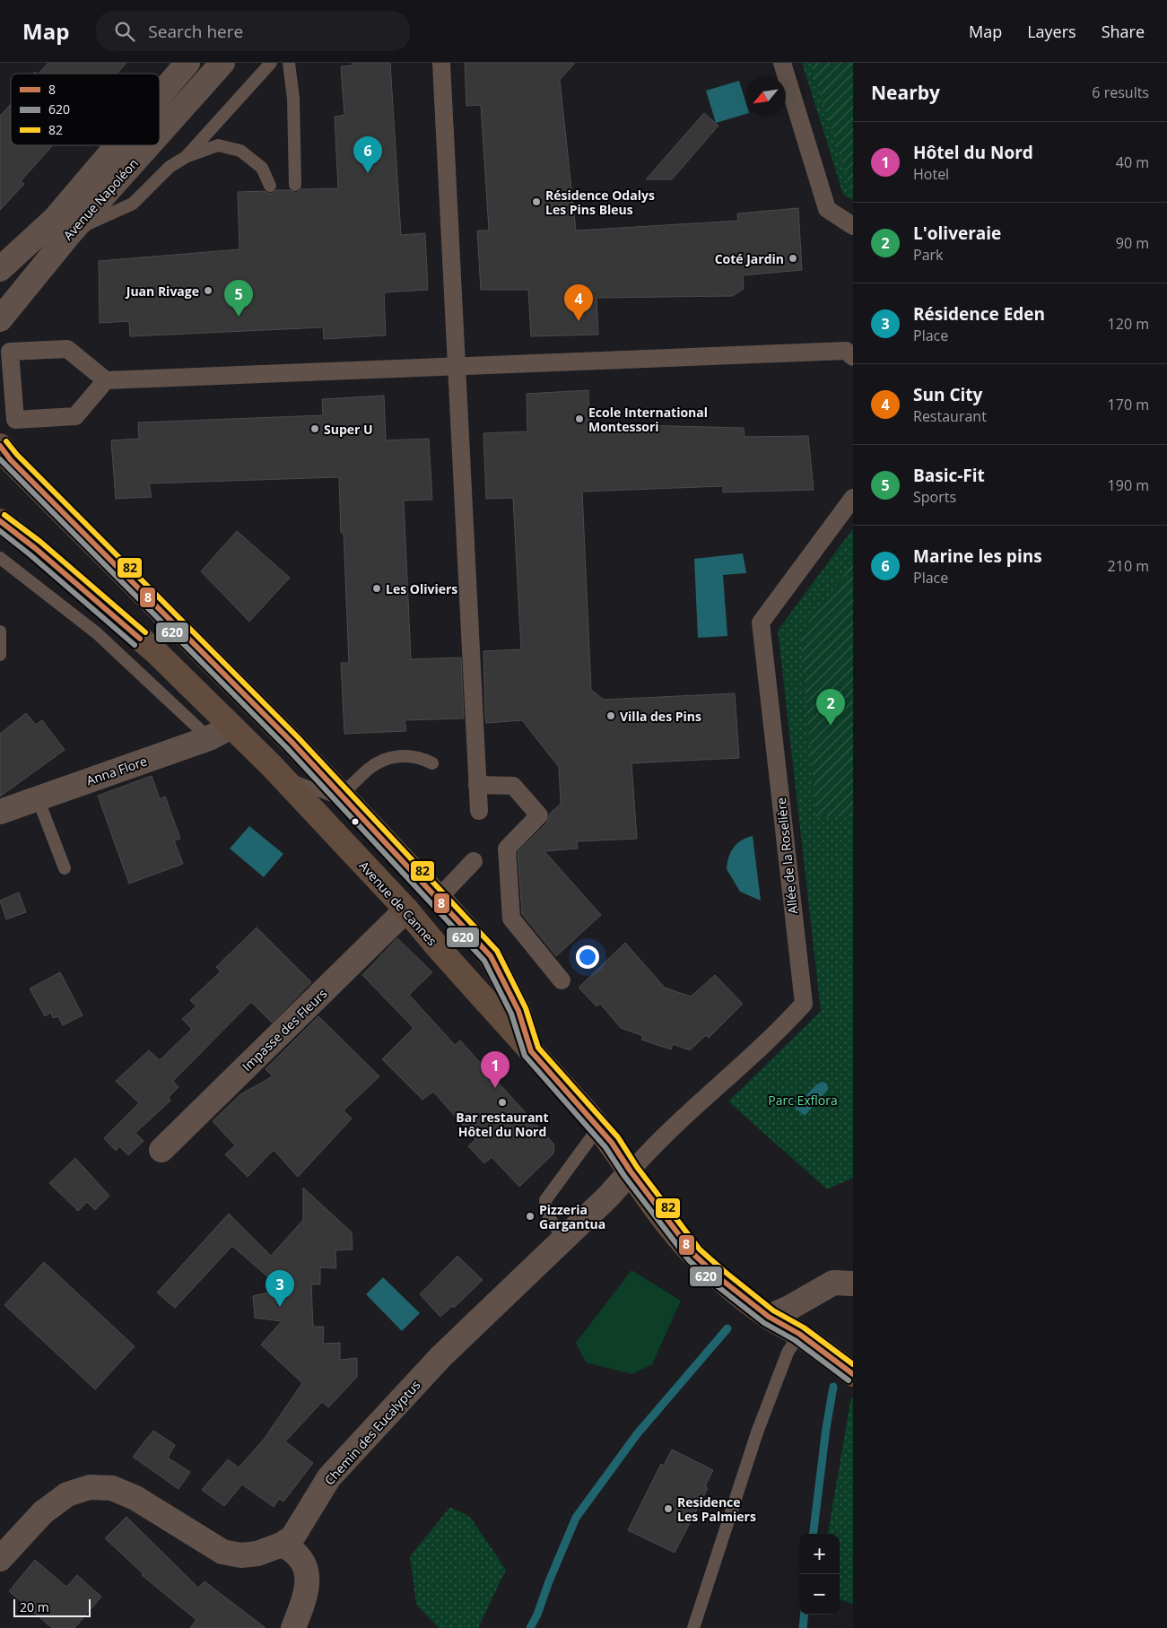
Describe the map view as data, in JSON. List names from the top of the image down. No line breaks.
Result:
{"streets":{"main road":["Avenue de Cannes"],"street":["Avenue Napoléon","Anna Flore","Allée de la Roselière","Impasse des Fleurs","Chemin des Eucalyptus"]},"crossings":[["Anna Flore","Avenue de Cannes"],["Allée de la Roselière","Avenue de Cannes"],["Allée de la Roselière","Chemin des Eucalyptus"],["Avenue de Cannes","Impasse des Fleurs"],["Avenue de Cannes","Chemin des Eucalyptus"]],"parks":["Parc Exflora"],"places":["Résidence Odalys Les Pins Bleus","Coté Jardin","Juan Rivage","Ecole International Montessori","Super U","Les Oliviers","Villa des Pins","Bar restaurant Hôtel du Nord","Pizzeria Gargantua","Residence Les Palmiers"],"lines":["transit line 82","transit line 8","transit line 620"],"legend":["8","620","82"],"scale_bar":"20 m","north":"bottom left","page":{"header":"Map","search":"Search here","nav":["Map","Layers","Share"],"heading":["Nearby","6 results"],"list":[{"mark":"1","name":"Hôtel du Nord","note":"Hotel","value":"40 m"},{"mark":"2","name":"L'oliveraie","note":"Park","value":"90 m"},{"mark":"3","name":"Résidence Eden","note":"Place","value":"120 m"},{"mark":"4","name":"Sun City","note":"Restaurant","value":"170 m"},{"mark":"5","name":"Basic-Fit","note":"Sports","value":"190 m"},{"mark":"6","name":"Marine les pins","note":"Place","value":"210 m"}],"pins":["6","5","4","2","1","3"],"map_buttons":["+","−"],"scale":"20 m"}}
